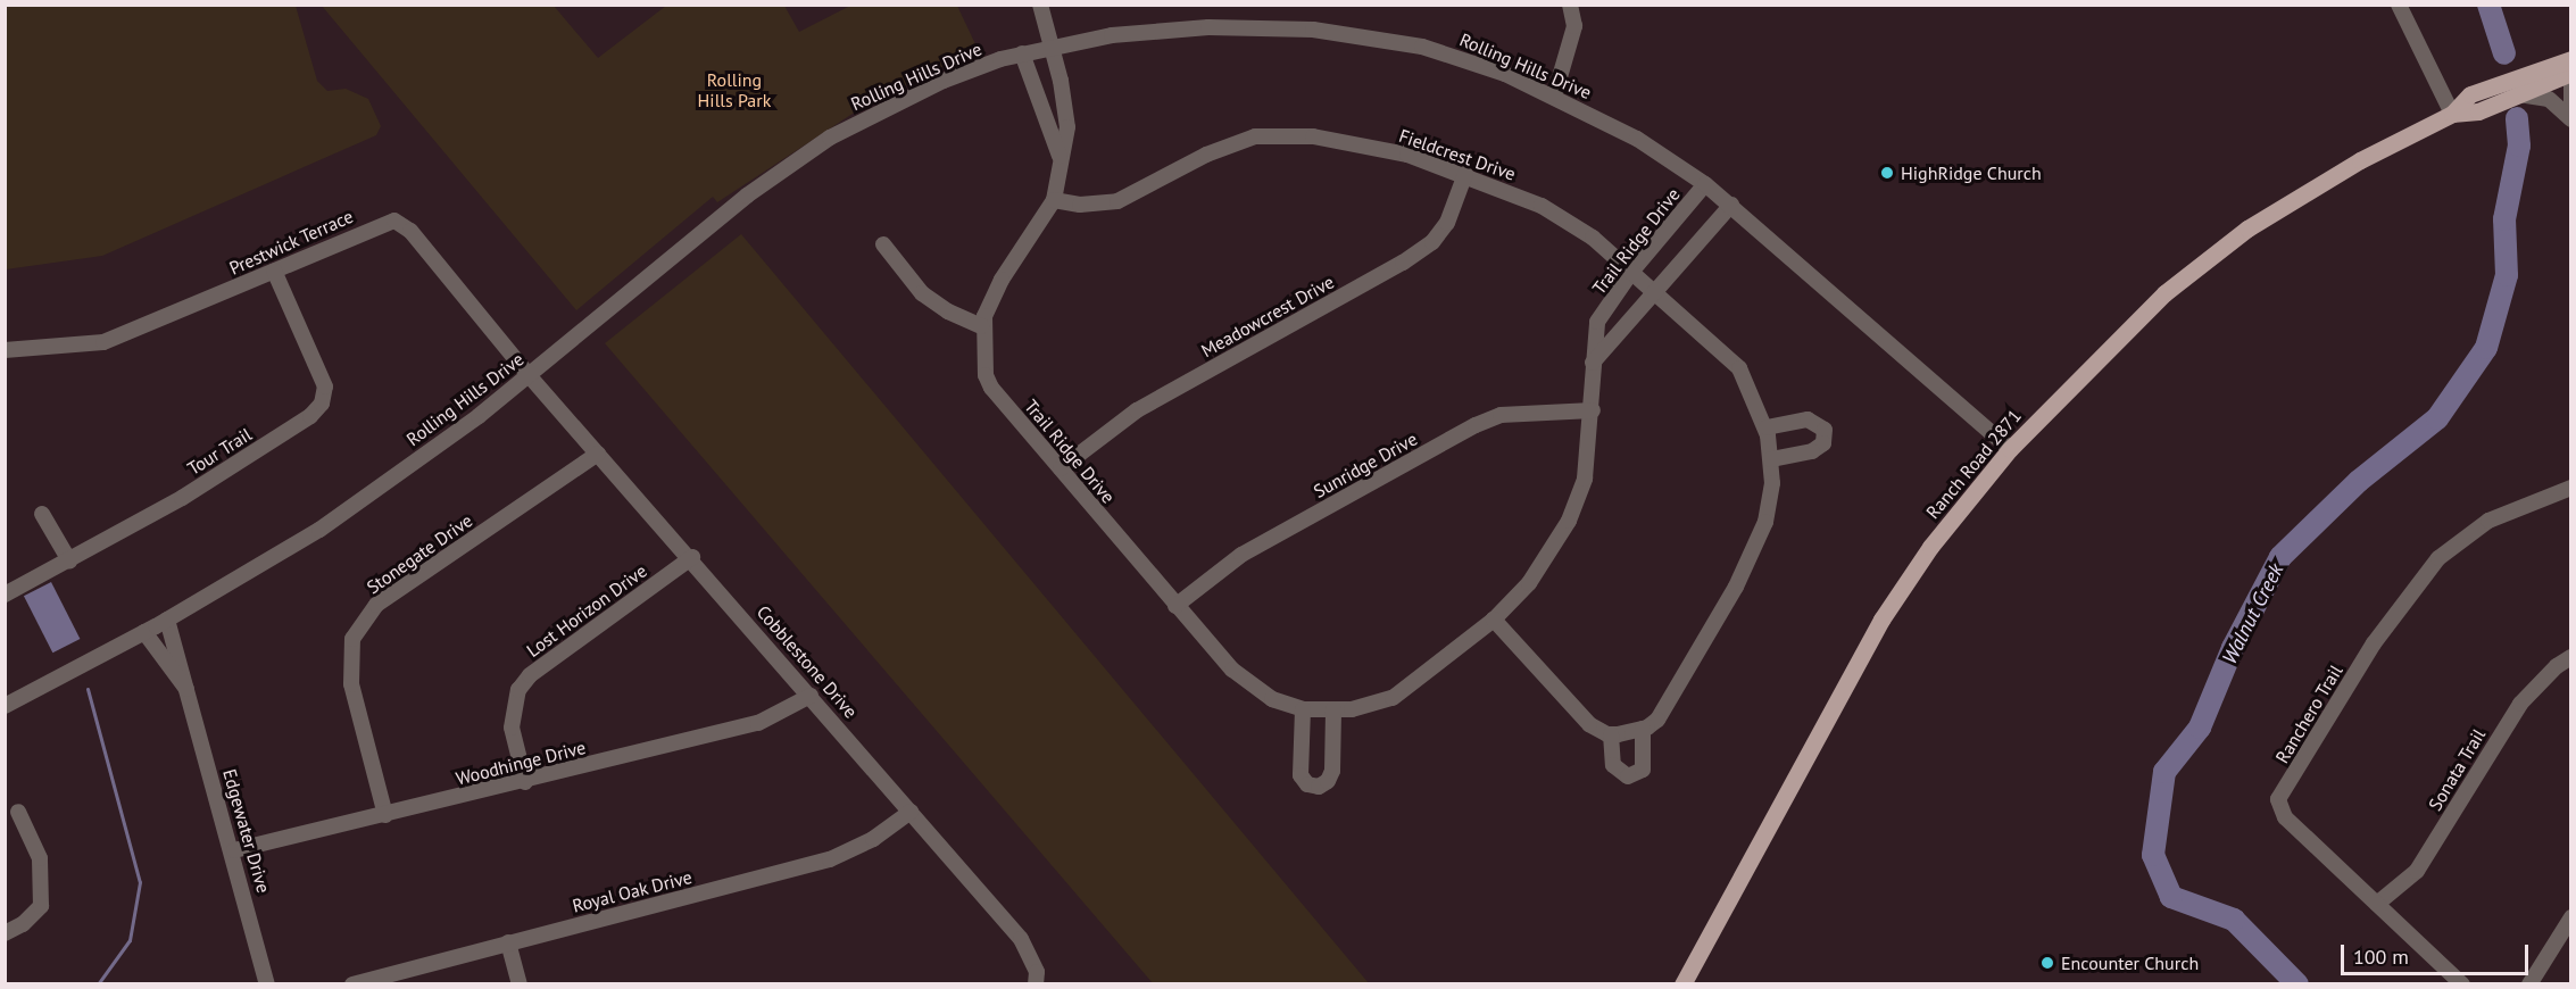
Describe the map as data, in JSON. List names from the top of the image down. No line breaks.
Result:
{"streets":{"main road":["Ranch Road 2871"],"street":["Rolling Hills Drive","Fieldcrest Drive","Trail Ridge Drive","Prestwick Terrace","Meadowcrest Drive","Tour Trail","Sunridge Drive","Stonegate Drive","Lost Horizon Drive","Cobblestone Drive","Ranchero Trail","Woodhinge Drive","Sonata Trail","Edgewater Drive","Royal Oak Drive"]},"crossings":[["Rolling Hills Drive","Trail Ridge Drive"],["Rolling Hills Drive","Prestwick Terrace"],["Rolling Hills Drive","Ranch Road 2871"],["Rolling Hills Drive","Cobblestone Drive"],["Rolling Hills Drive","Edgewater Drive"],["Fieldcrest Drive","Trail Ridge Drive"],["Fieldcrest Drive","Meadowcrest Drive"],["Trail Ridge Drive","Meadowcrest Drive"],["Trail Ridge Drive","Sunridge Drive"],["Prestwick Terrace","Tour Trail"],["Prestwick Terrace","Cobblestone Drive"],["Stonegate Drive","Cobblestone Drive"],["Stonegate Drive","Woodhinge Drive"],["Lost Horizon Drive","Cobblestone Drive"],["Lost Horizon Drive","Woodhinge Drive"],["Cobblestone Drive","Woodhinge Drive"],["Cobblestone Drive","Royal Oak Drive"],["Ranchero Trail","Sonata Trail"],["Woodhinge Drive","Edgewater Drive"]],"water":["Walnut Creek"],"parks":["Rolling Hills Park"],"places":["HighRidge Church","Encounter Church"],"scale_bar":"100 m"}
